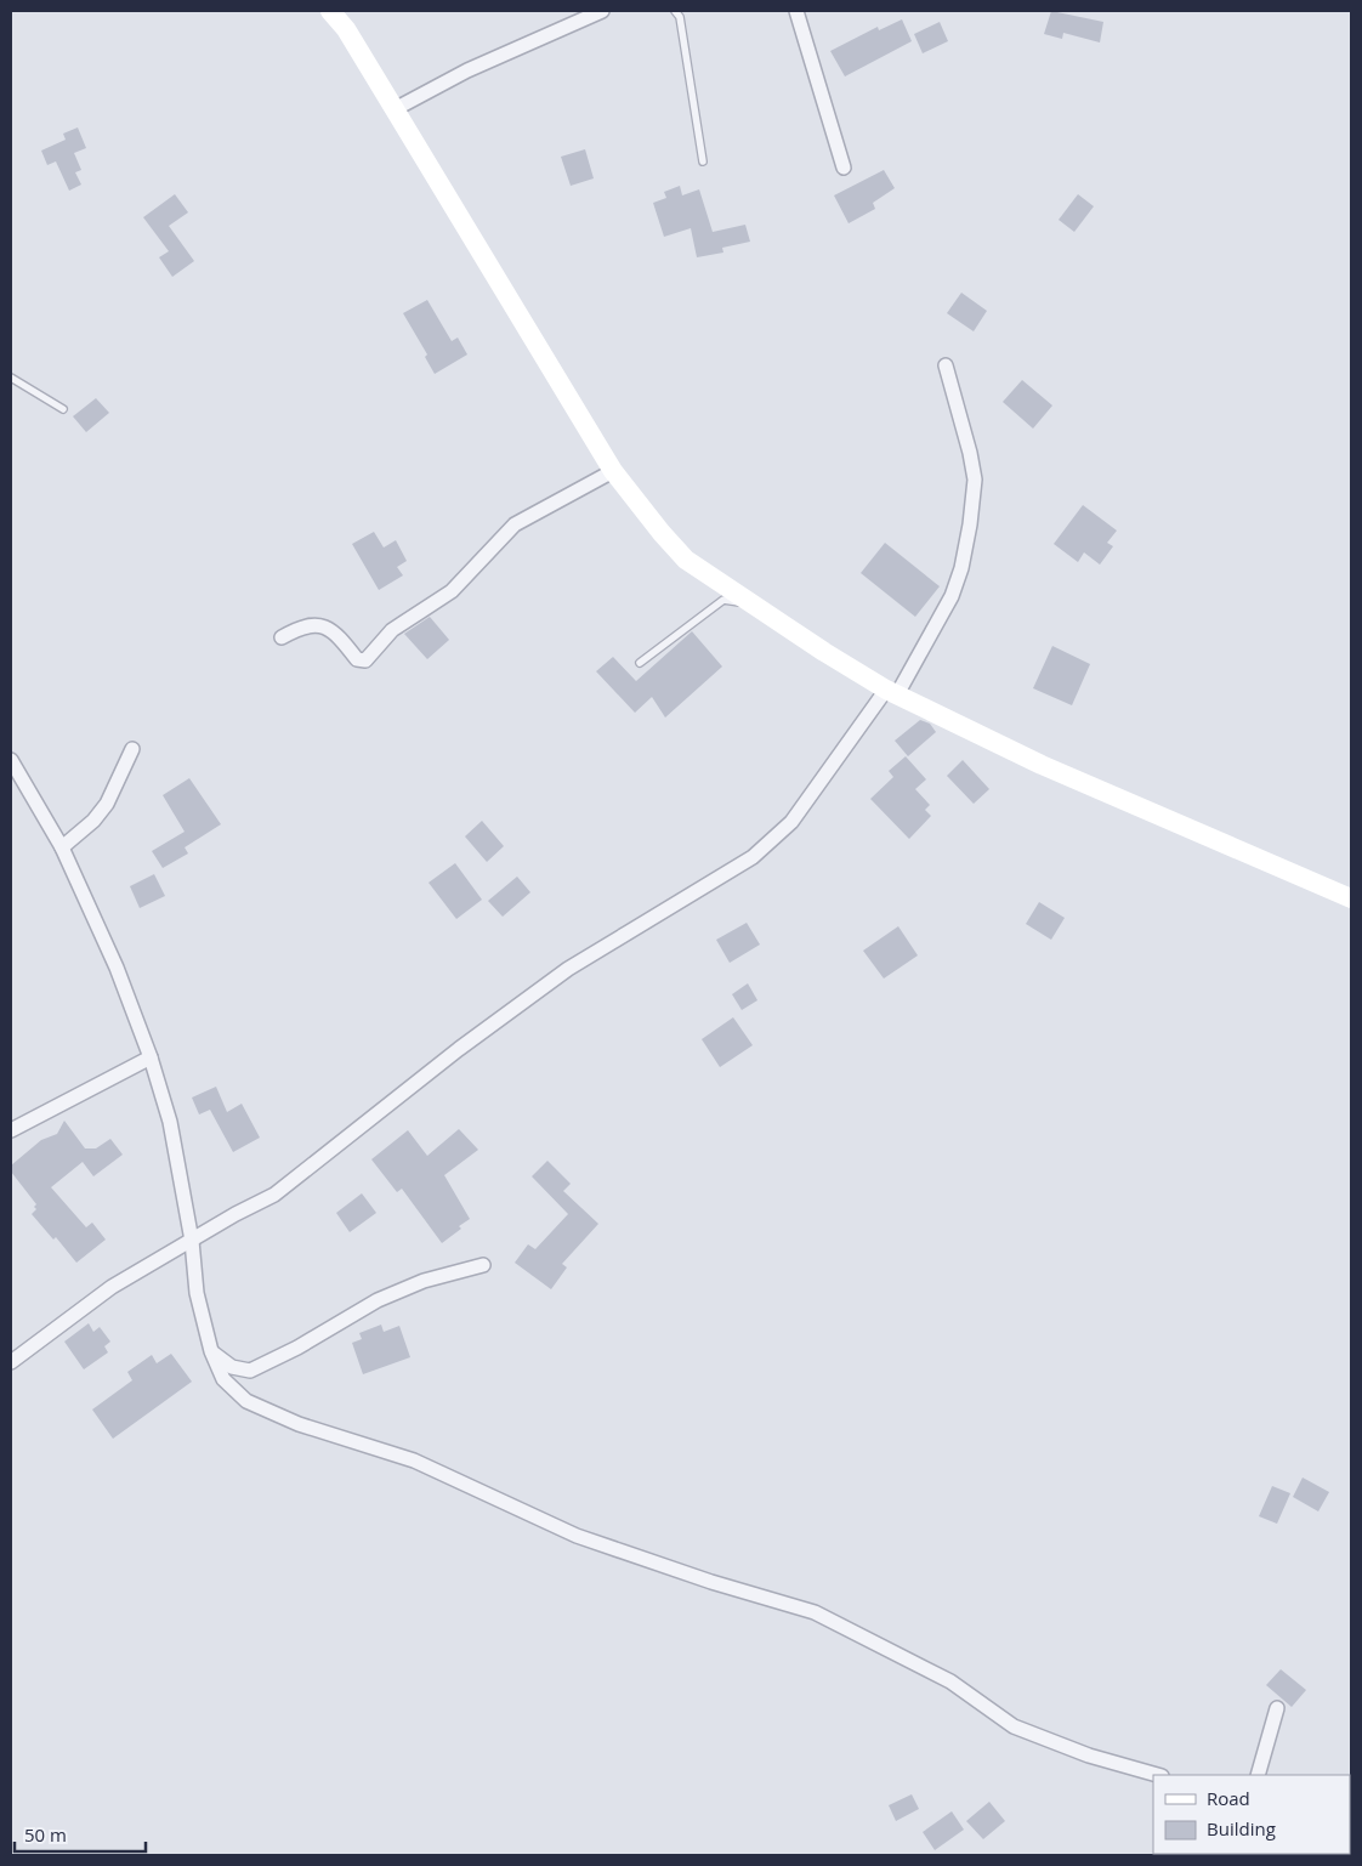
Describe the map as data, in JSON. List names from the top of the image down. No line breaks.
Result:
{"legend":["Road","Building"],"scale_bar":"50 m"}
